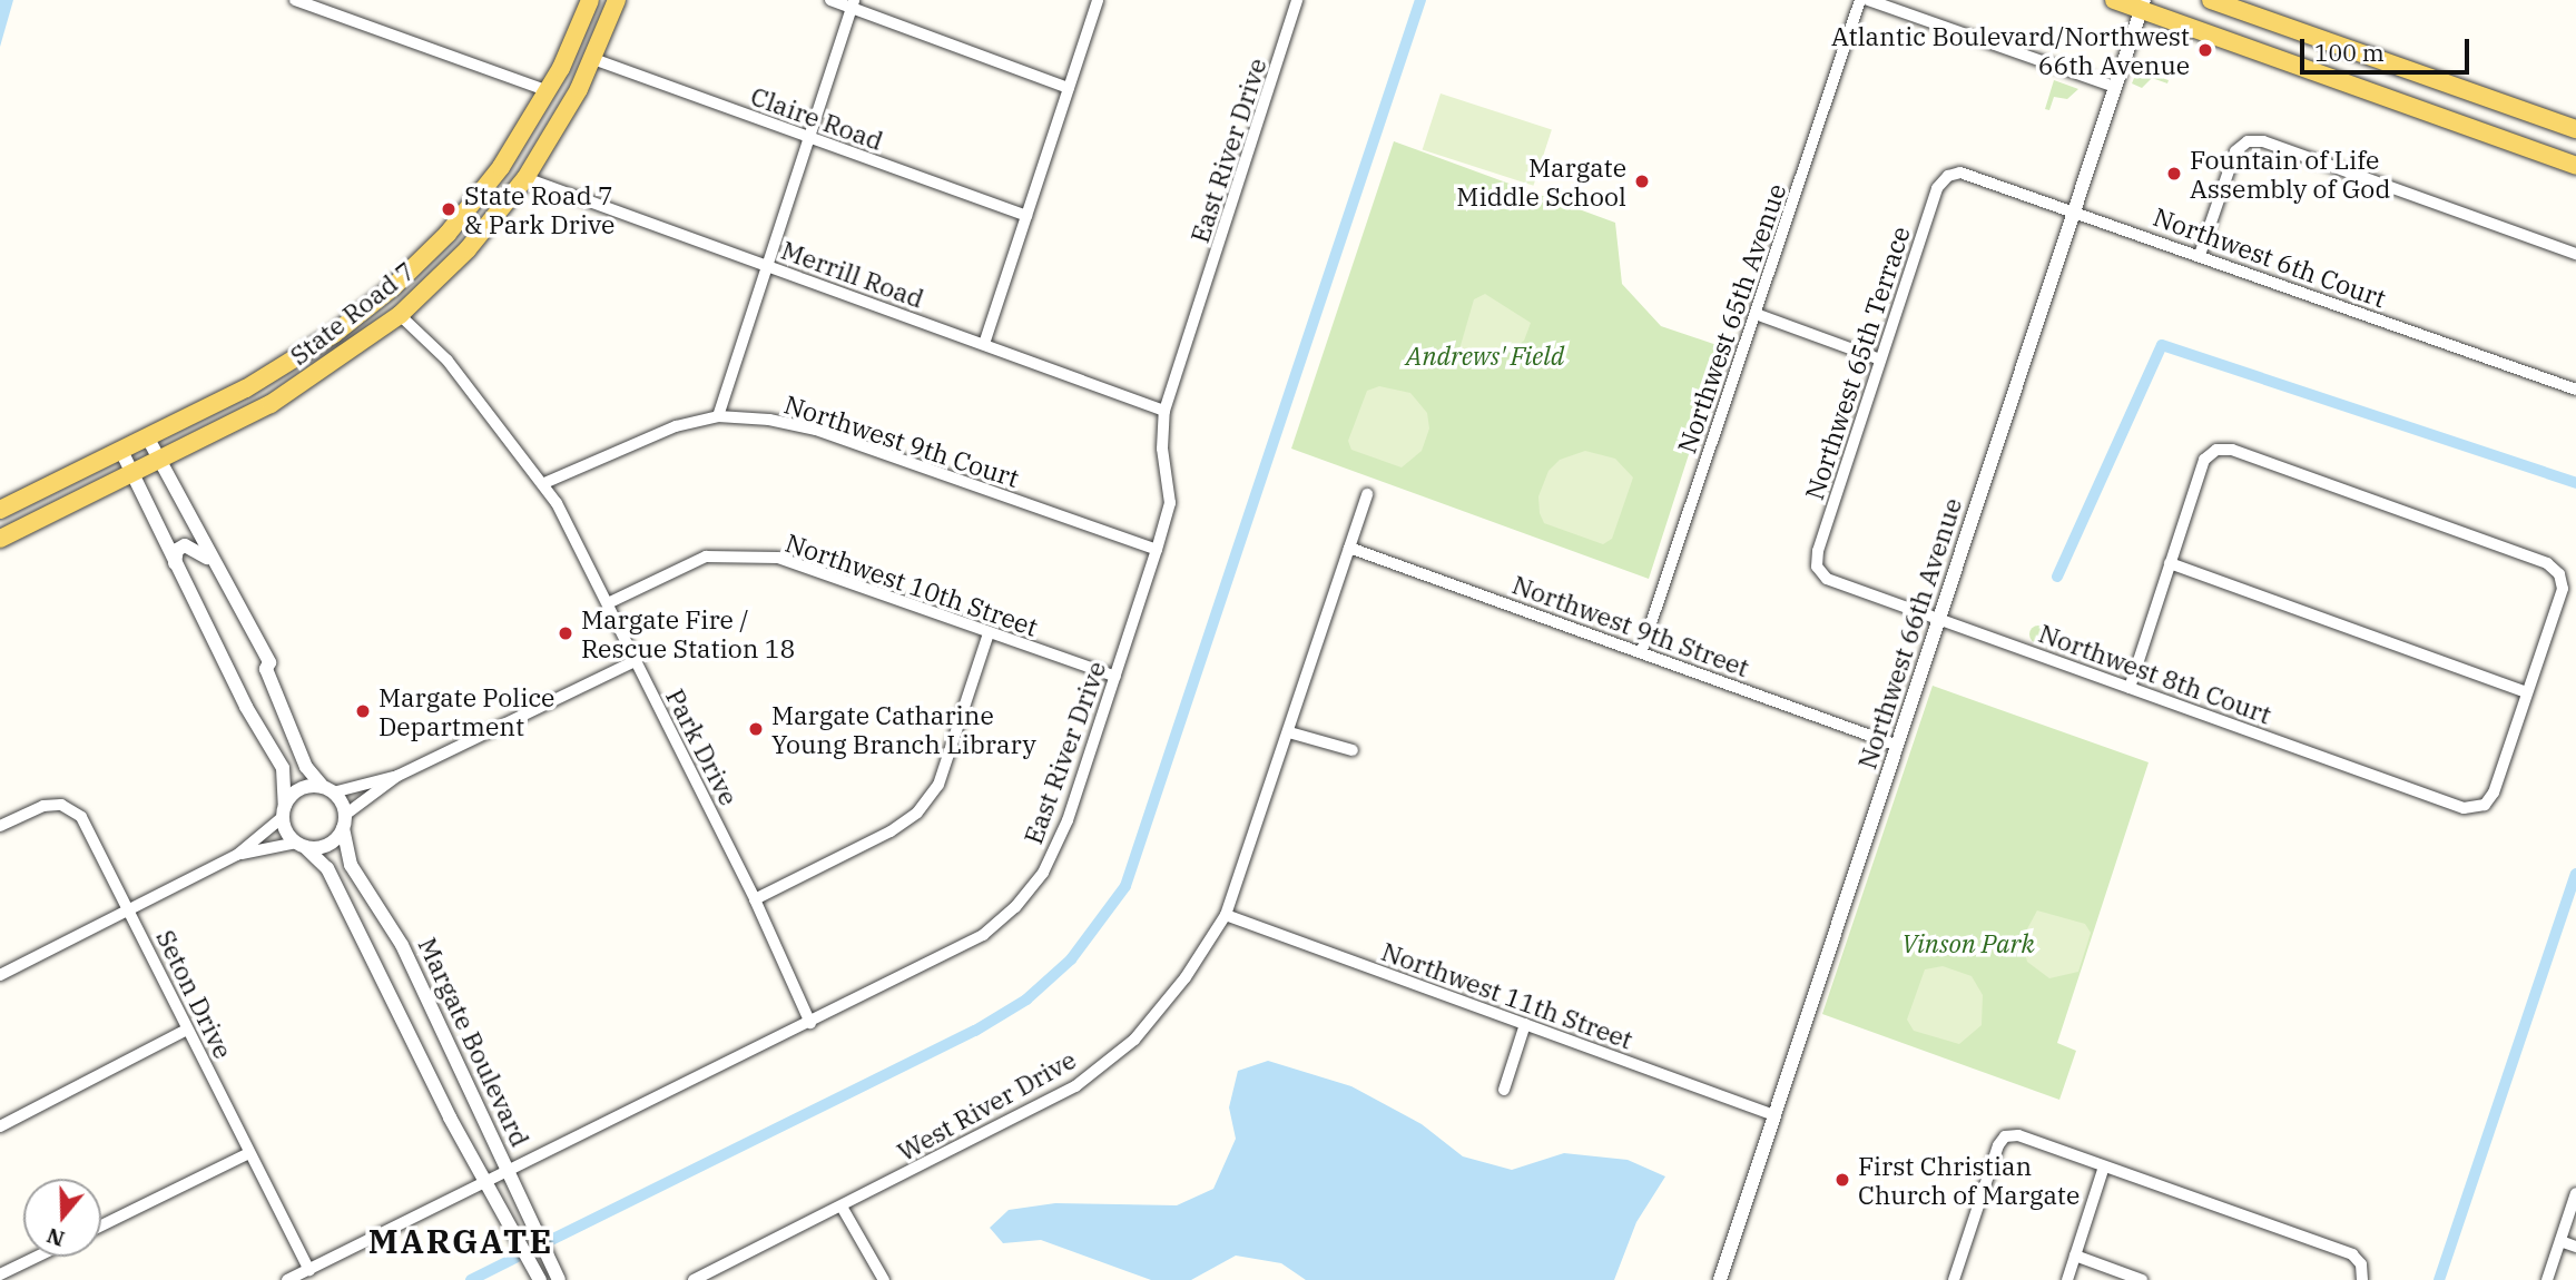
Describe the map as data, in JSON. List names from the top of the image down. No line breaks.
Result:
{"streets":{"main road":["State Road 7"],"street":["Claire Road","East River Drive","Northwest 6th Court","Merrill Road","Northwest 65th Avenue","Northwest 65th Terrace","Northwest 9th Court","Northwest 10th Street","Northwest 9th Street","Northwest 66th Avenue","Northwest 8th Court","Park Drive","Seton Drive","Northwest 11th Street","Margate Boulevard","West River Drive"]},"crossings":[["Claire Road","State Road 7"],["East River Drive","Merrill Road"],["East River Drive","Northwest 9th Court"],["East River Drive","Northwest 10th Street"],["East River Drive","Park Drive"],["East River Drive","Seton Drive"],["East River Drive","Margate Boulevard"],["Northwest 6th Court","Northwest 65th Terrace"],["Northwest 6th Court","Northwest 66th Avenue"],["Merrill Road","State Road 7"],["State Road 7","Park Drive"],["Northwest 65th Avenue","Northwest 9th Street"],["Northwest 65th Terrace","Northwest 8th Court"],["Northwest 9th Court","Park Drive"],["Northwest 10th Street","Park Drive"],["Northwest 9th Street","Northwest 66th Avenue"],["Northwest 9th Street","West River Drive"],["Northwest 66th Avenue","Northwest 8th Court"],["Northwest 66th Avenue","Northwest 11th Street"],["Northwest 11th Street","West River Drive"]],"districts":["MARGATE"],"parks":["Andrews' Field","Vinson Park"],"places":["Atlantic Boulevard/Northwest 66th Avenue","Fountain of Life Assembly of God","Margate Middle School","State Road 7 & Park Drive","Margate Fire / Rescue Station 18","Margate Police Department","Margate Catharine Young Branch Library","First Christian Church of Margate"],"scale_bar":"100 m","north":"bottom"}
